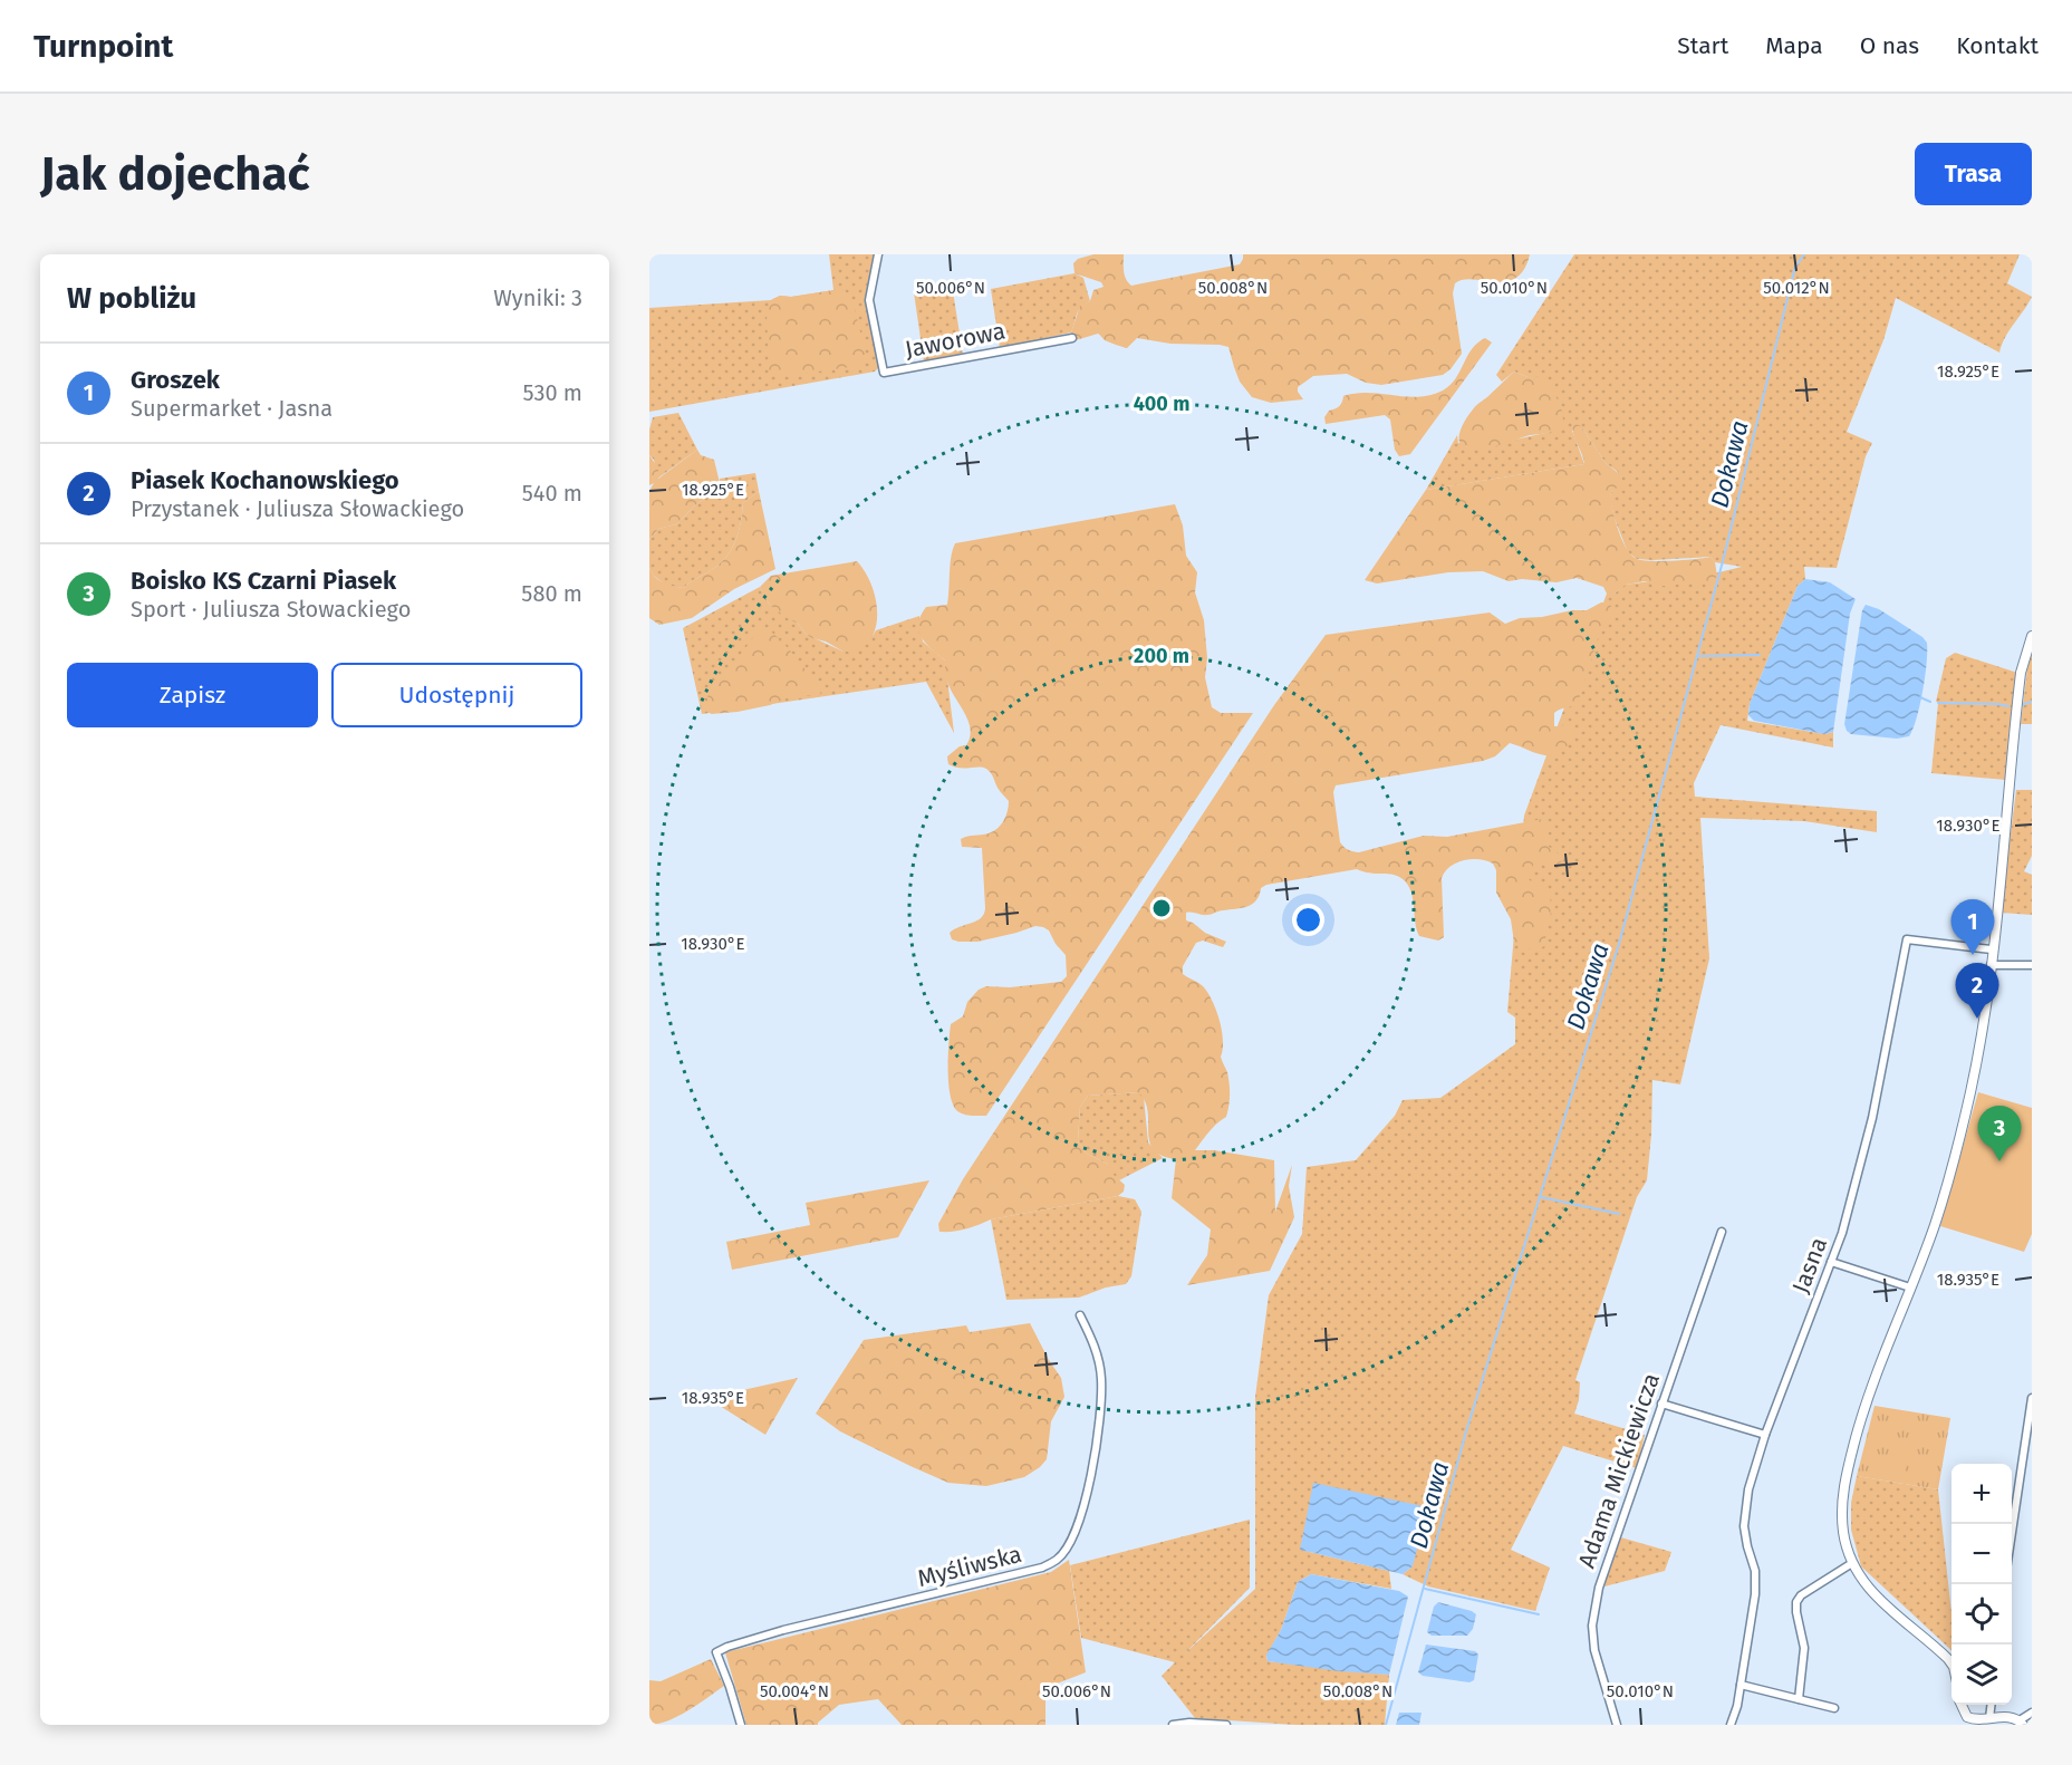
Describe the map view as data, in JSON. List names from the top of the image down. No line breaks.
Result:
{"streets":{"street":["Jaworowa","Jasna","Adama Mickiewicza","Myśliwska"]},"water":["Dokawa"],"page":{"header":"Turnpoint","nav":["Start","Mapa","O nas","Kontakt"],"buttons":["Trasa",["Zapisz","Udostępnij"]],"title":"Jak dojechać","heading":["W pobliżu","Wyniki: 3"],"list":[{"mark":"1","name":"Groszek","note":"Supermarket · Jasna","value":"530 m"},{"mark":"2","name":"Piasek Kochanowskiego","note":"Przystanek · Juliusza Słowackiego","value":"540 m"},{"mark":"3","name":"Boisko KS Czarni Piasek","note":"Sport · Juliusza Słowackiego","value":"580 m"}],"pins":["1","2","3"],"map_buttons":["+","−"]},"coordinates":["50.006°N","50.008°N","50.010°N","50.012°N","18.925°E","18.930°E","18.935°E","50.004°N"],"rings":["400 m","200 m"]}
